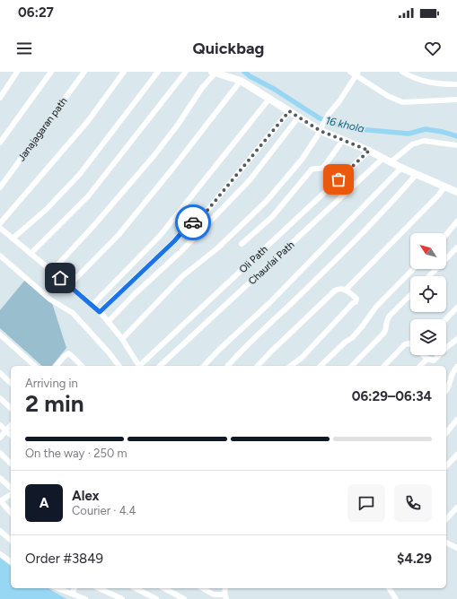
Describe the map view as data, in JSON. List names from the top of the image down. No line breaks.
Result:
{"streets":{"street":["Janajagaran path","Oli Path","Chaurlai Path"]},"water":["16 khola"],"north":"top left","page":{"status":"06:27","header":"Quickbag","heading":["2 min","Arriving in","06:29–06:34"],"panel":["Alex","Courier · 4.4","Order #3849","$4.29"],"bar":"On the way · 250 m","round":"A"}}
